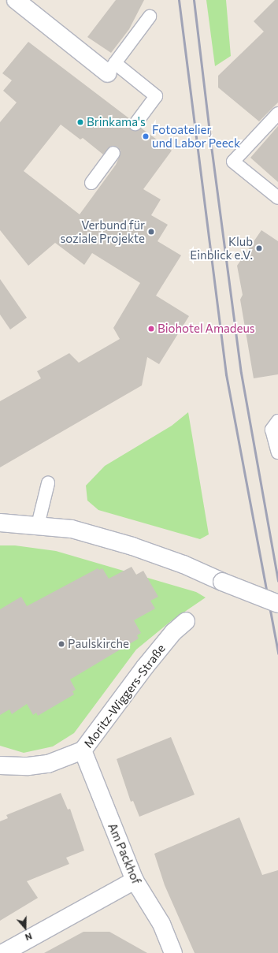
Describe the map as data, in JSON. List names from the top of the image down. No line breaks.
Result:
{"streets":{"street":["Moritz-Wiggers-Straße","Am Packhof"]},"crossings":[["Moritz-Wiggers-Straße","Am Packhof"]],"places":["Brinkama's","Fotoatelier und Labor Peeck","Verbund für soziale Projekte","Klub Einblick e.V.","Biohotel Amadeus","Paulskirche"],"north":"bottom"}
